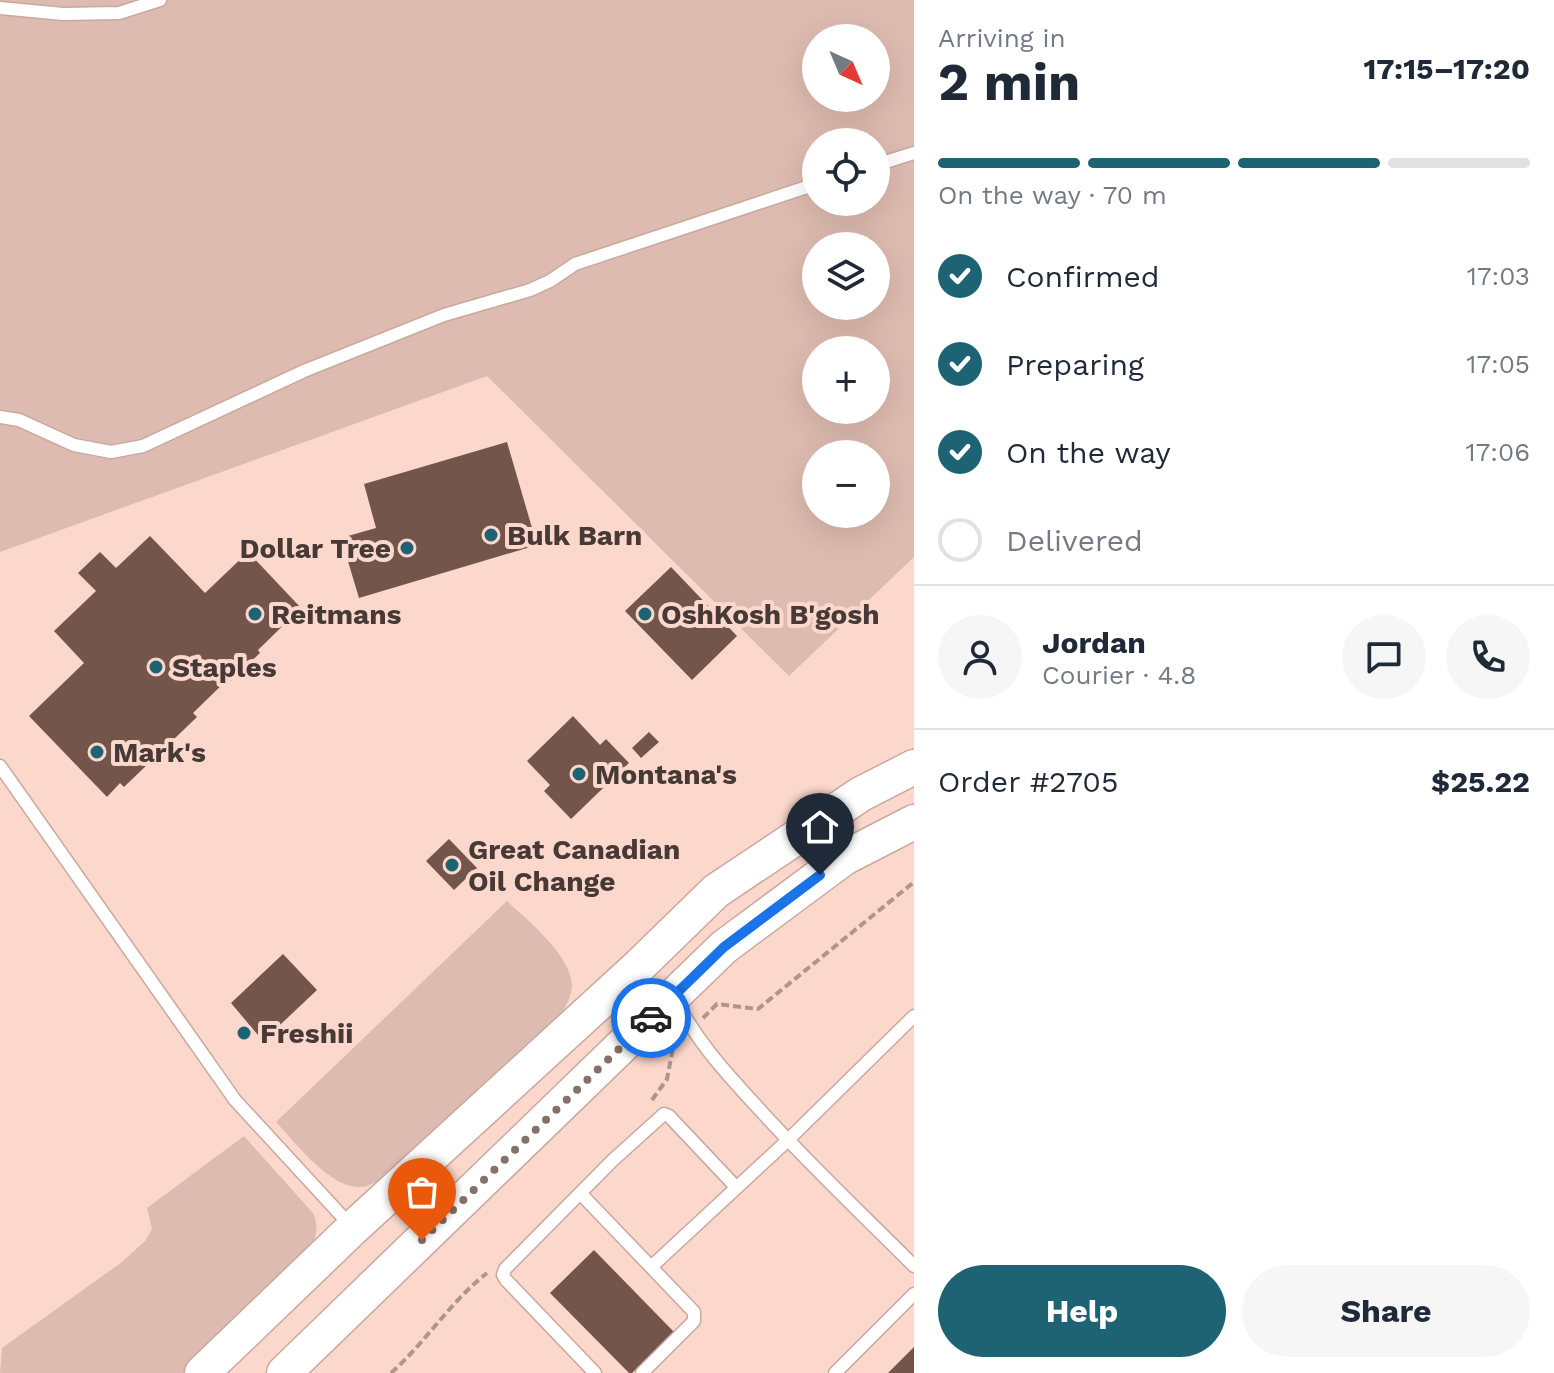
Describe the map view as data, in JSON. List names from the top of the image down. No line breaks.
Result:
{"places":["Bulk Barn","Dollar Tree","Reitmans","OshKosh B'gosh","Staples","Mark's","Montana's","Great Canadian Oil Change","Freshii"],"north":"bottom right","page":{"heading":["2 min","Arriving in","17:15–17:20"],"panel":["Jordan","Courier · 4.8","Order #2705","$25.22"],"map_buttons":["+","−"],"bar":"On the way · 70 m","list":[["Confirmed","17:03"],["Preparing","17:05"],["On the way","17:06"],"Delivered"],"buttons":["Help","Share"]}}
